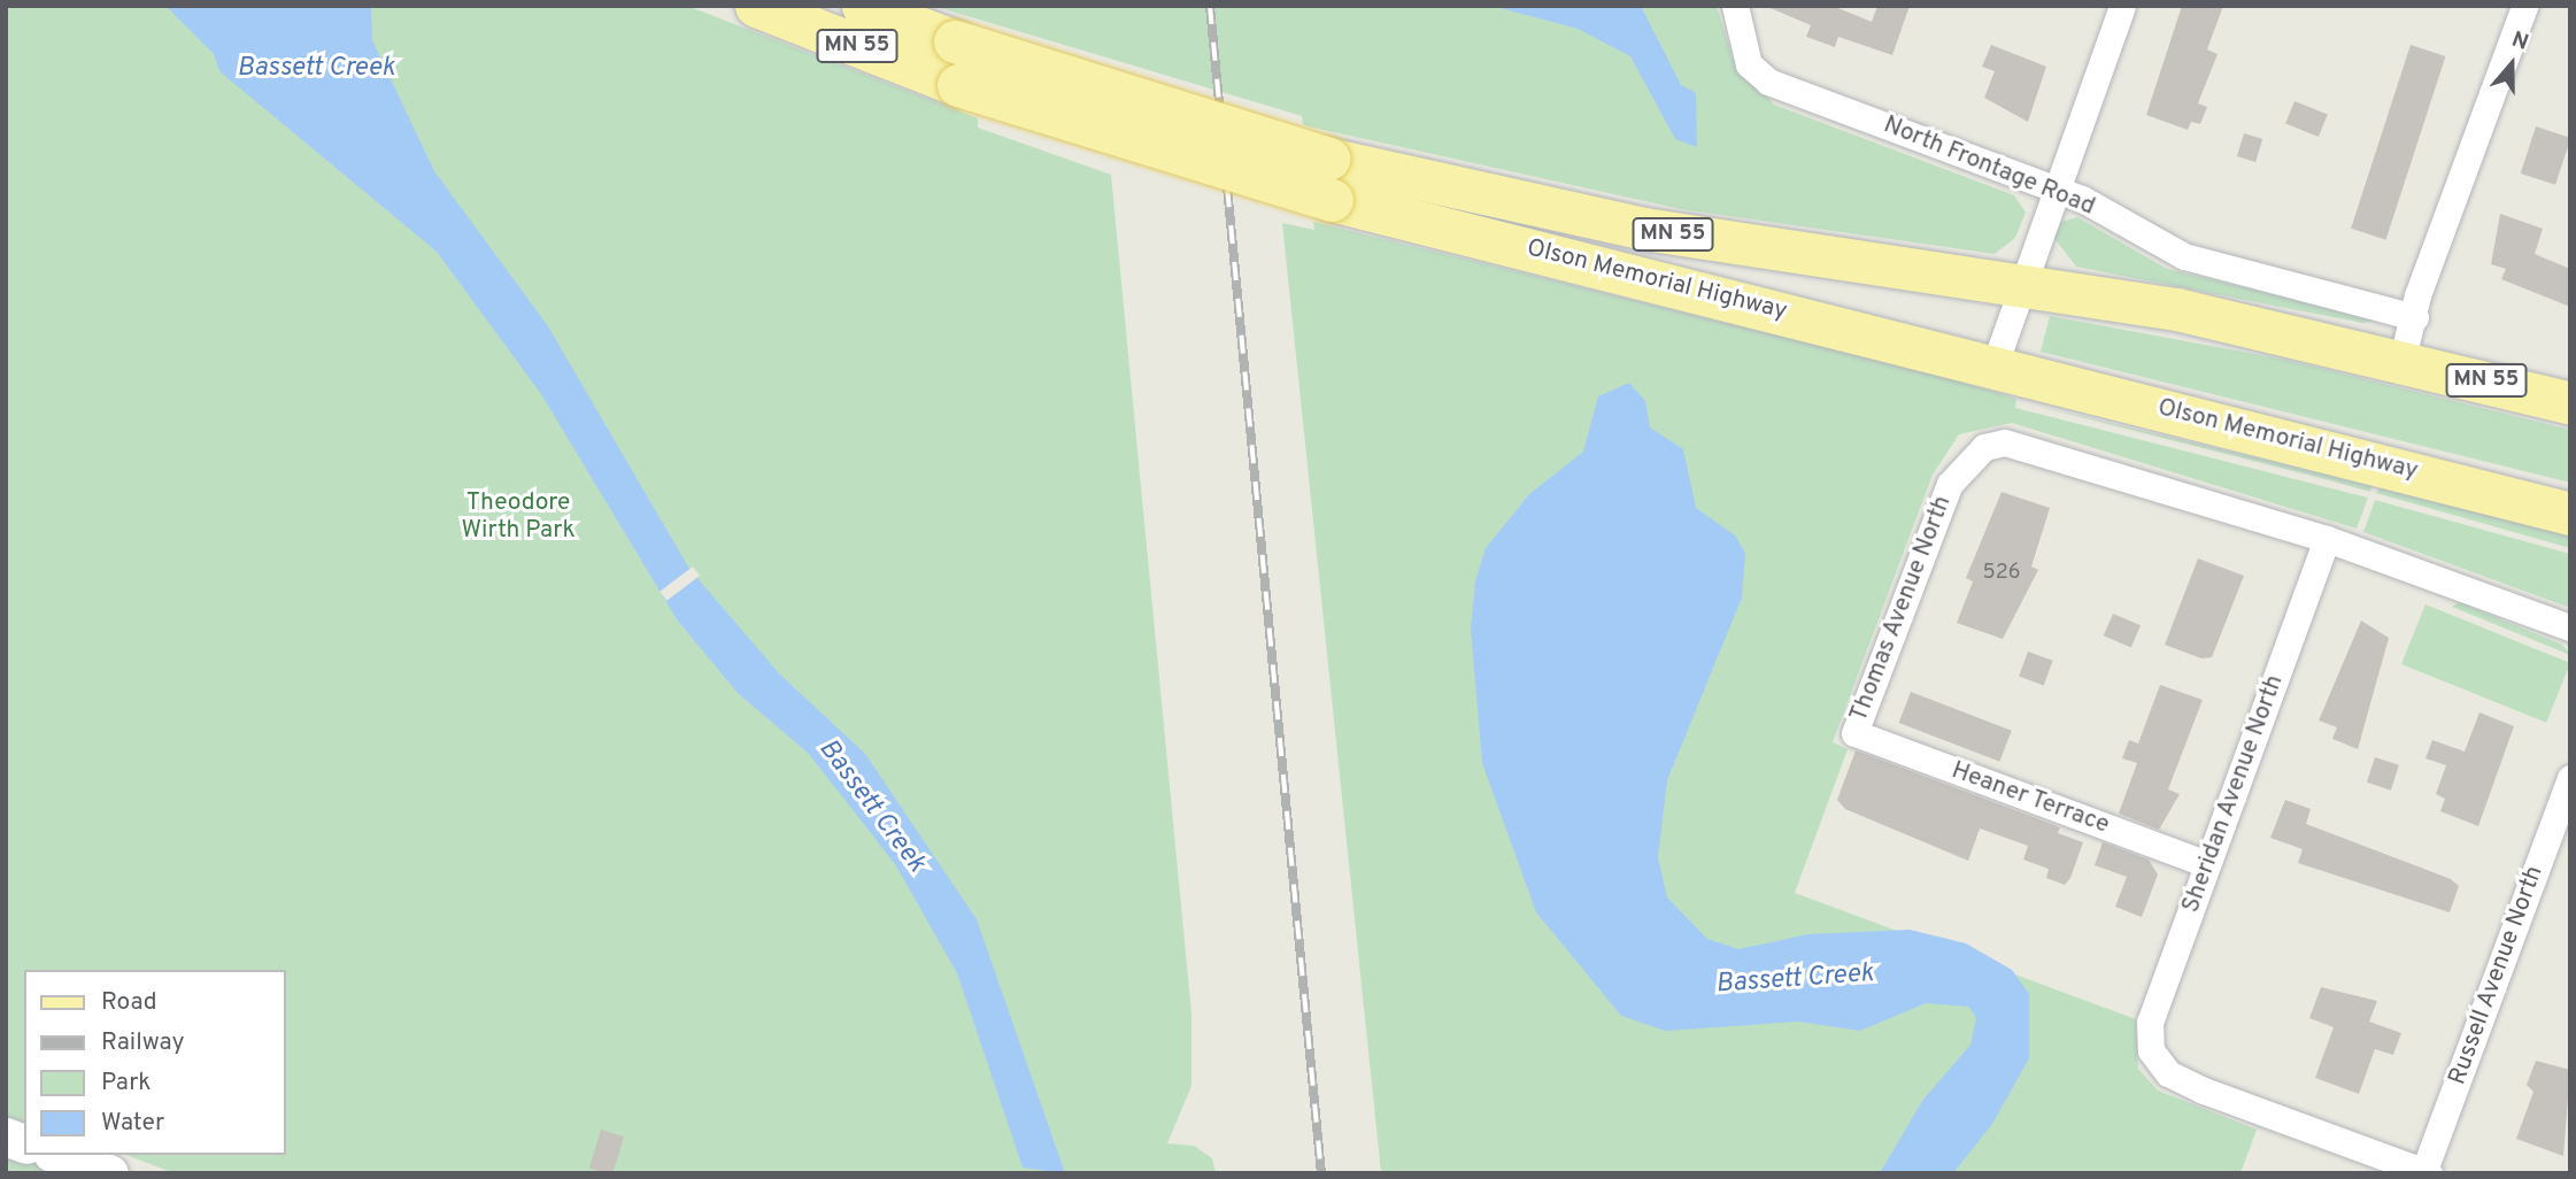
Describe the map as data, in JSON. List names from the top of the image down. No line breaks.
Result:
{"streets":{"main road":["MN 55","Olson Memorial Highway"],"street":["North Frontage Road","Thomas Avenue North","Sheridan Avenue North","Heaner Terrace","Russell Avenue North"]},"crossings":[["Thomas Avenue North","Sheridan Avenue North"],["Thomas Avenue North","Heaner Terrace"],["Sheridan Avenue North","Heaner Terrace"],["Sheridan Avenue North","Russell Avenue North"]],"water":["Bassett Creek"],"parks":["Theodore Wirth Park"],"house_numbers":["526"],"legend":["Road","Railway","Park","Water"],"north":"top"}
